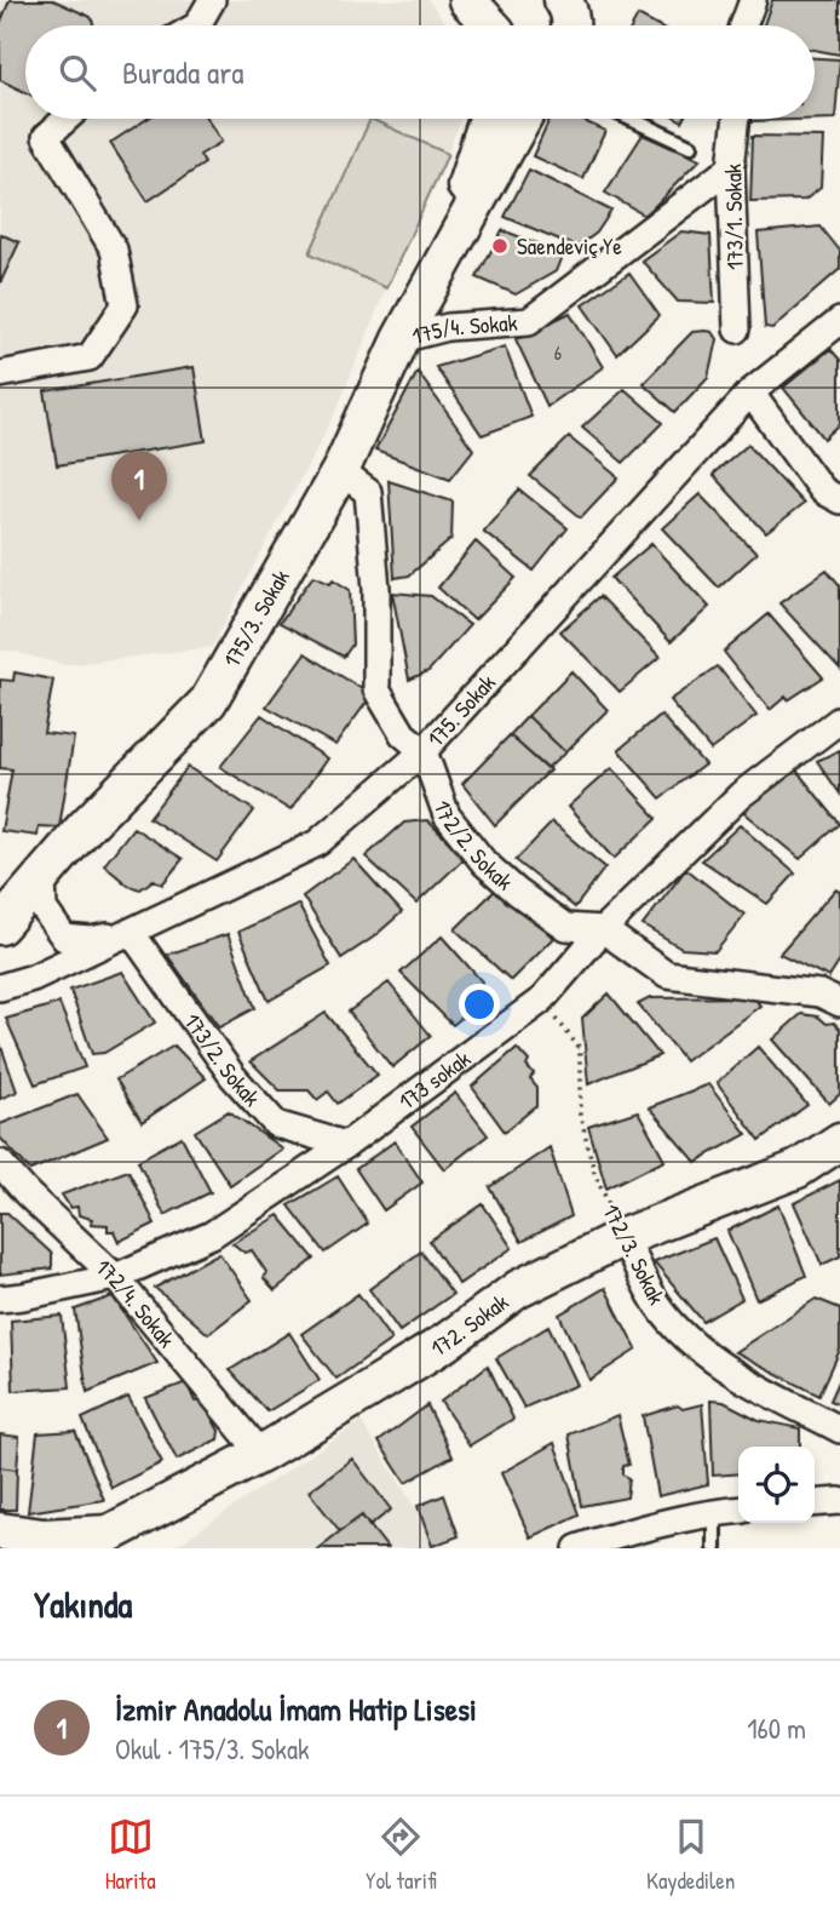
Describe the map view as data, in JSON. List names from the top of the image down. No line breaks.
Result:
{"streets":{"main road":["175/3. Sokak","172. Sokak"],"street":["173/1. Sokak","175/4. Sokak","175. Sokak","172/2. Sokak","173/2. Sokak","173 sokak","172/3. Sokak","172/4. Sokak"]},"crossings":[["173/1. Sokak","175/4. Sokak"],["175/4. Sokak","175/3. Sokak"],["175/3. Sokak","172/2. Sokak"],["175. Sokak","172/2. Sokak"],["175. Sokak","173/2. Sokak"],["172/2. Sokak","173 sokak"],["173/2. Sokak","173 sokak"],["173 sokak","172/3. Sokak"],["173 sokak","172/4. Sokak"],["172/3. Sokak","172. Sokak"],["172/4. Sokak","172. Sokak"]],"places":["Saendeviç Ye"],"house_numbers":["6"],"page":{"search":"Burada ara","pins":"1","heading":"Yakında","list":[{"mark":"1","name":"İzmir Anadolu İmam Hatip Lisesi","note":"Okul · 175/3. Sokak","value":"160 m"}],"nav":["Harita","Yol tarifi","Kaydedilen"]}}
